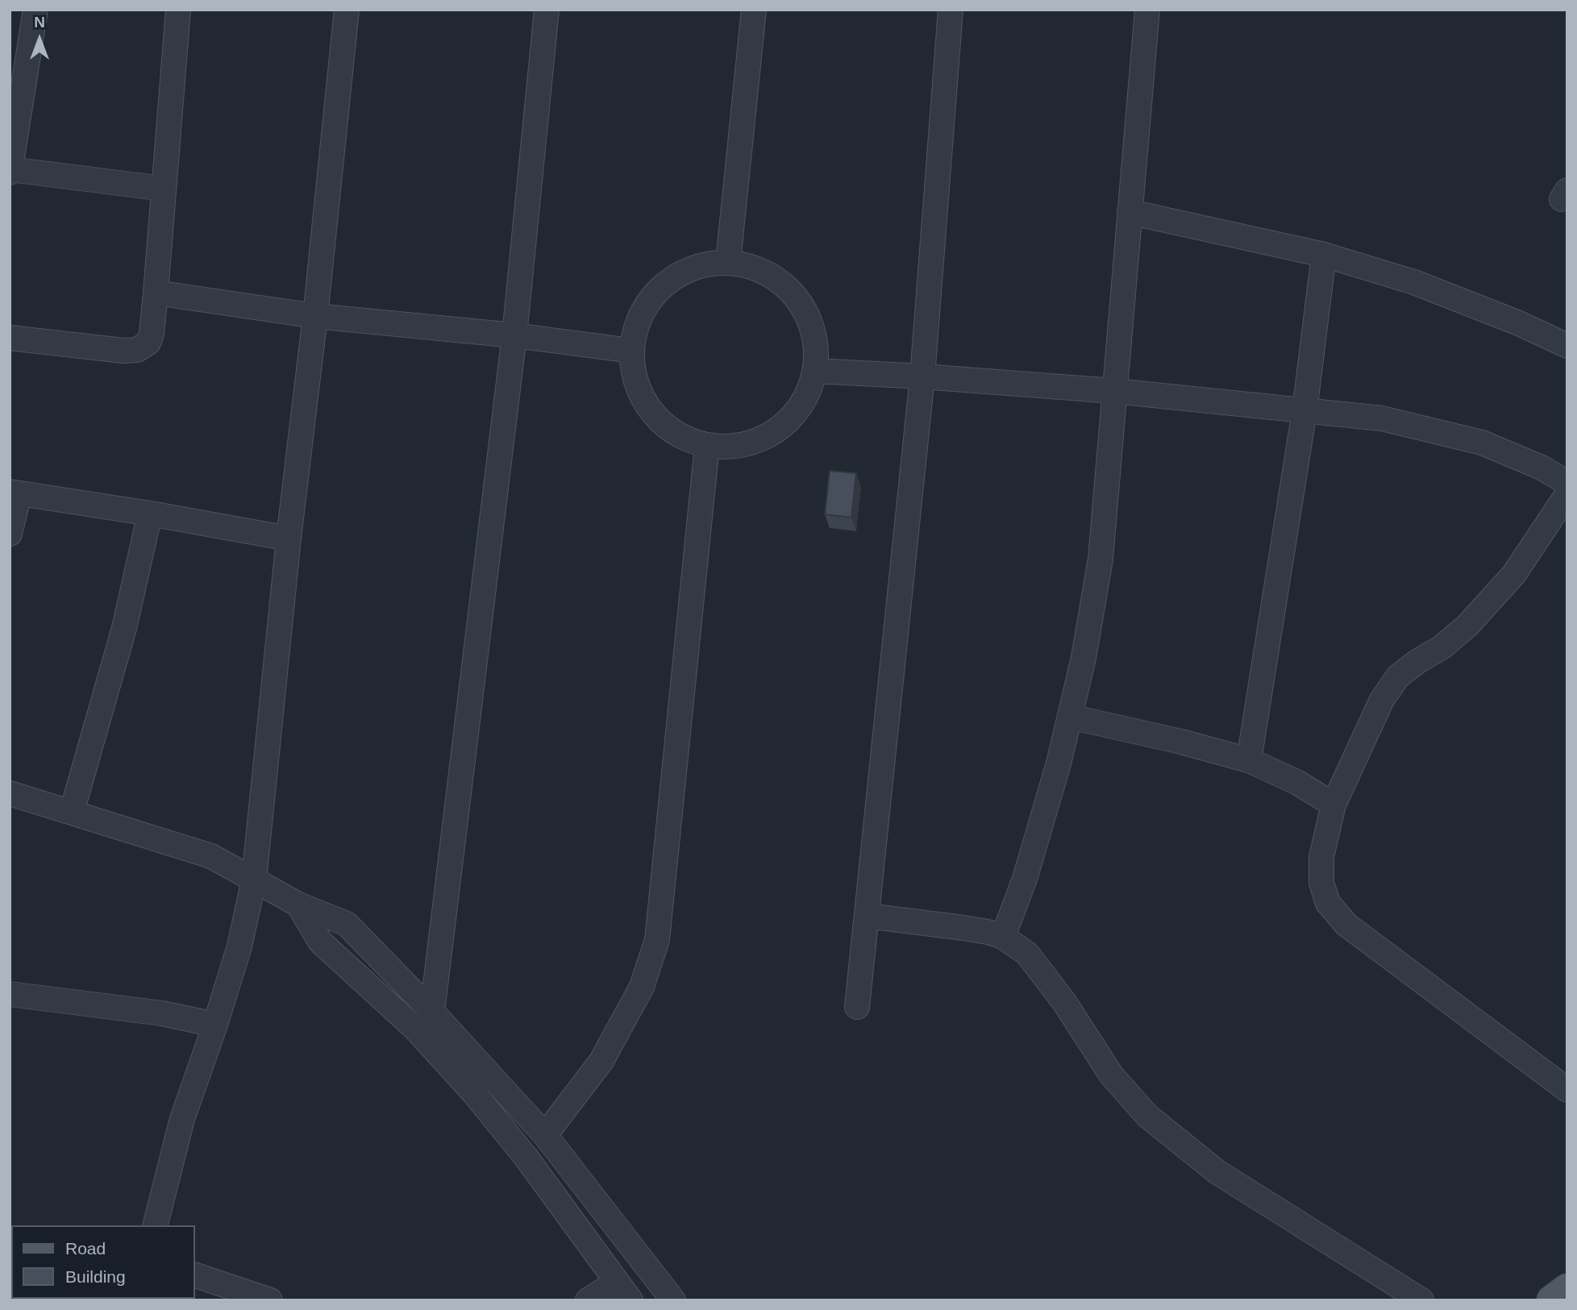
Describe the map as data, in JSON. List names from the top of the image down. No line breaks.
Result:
{"legend":["Road","Building"],"north":"top"}
